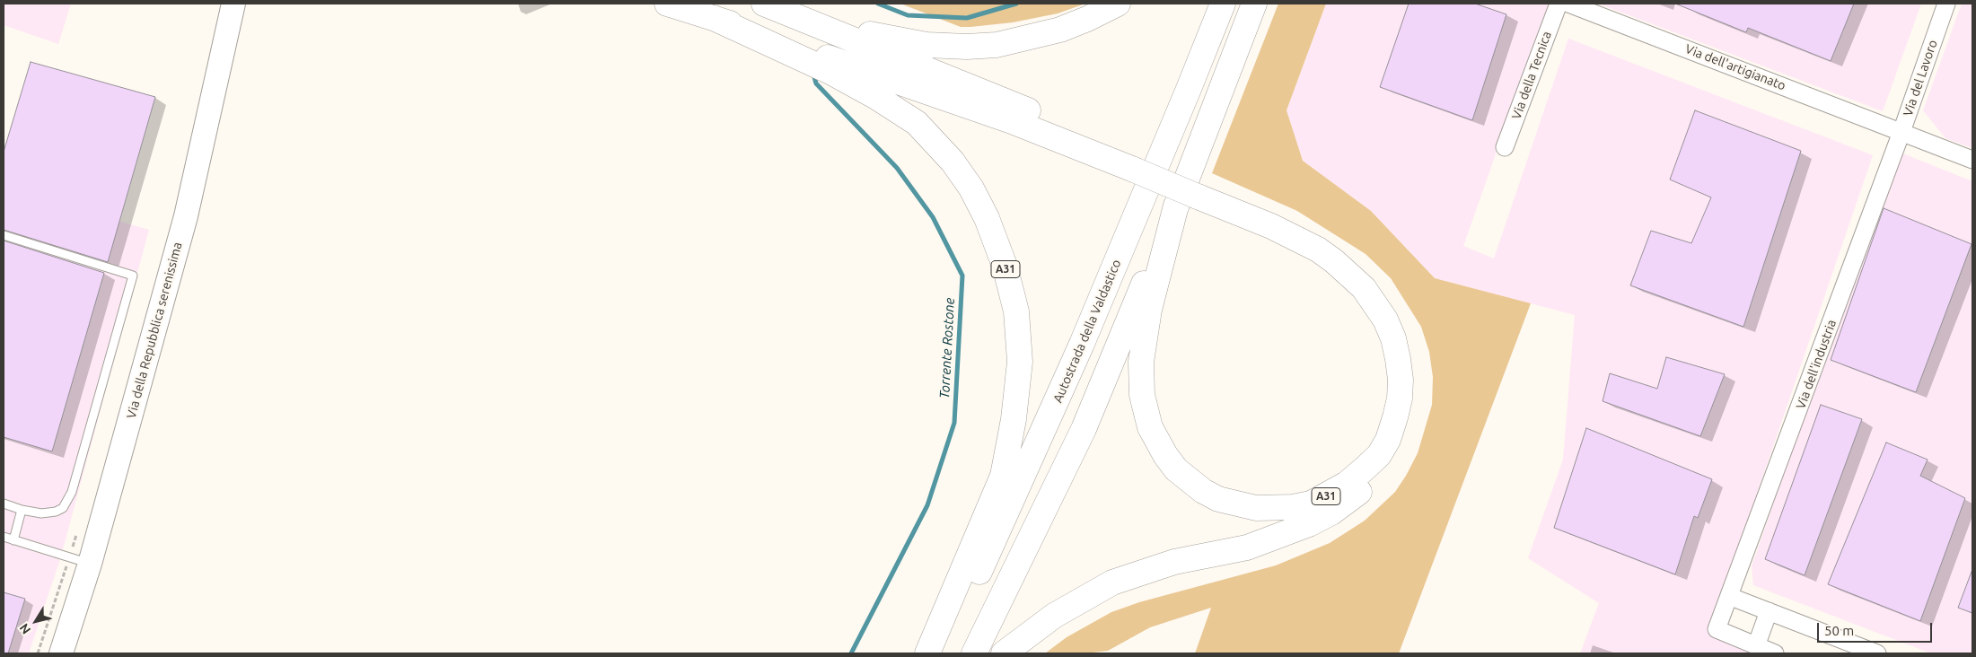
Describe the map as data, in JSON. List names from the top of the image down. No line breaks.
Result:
{"streets":{"highway":["A31","Autostrada della Valdastico"],"street":["Via dell'artigianato","Via della Tecnica","Via del Lavoro","Via della Repubblica serenissima","Via dell'industria"]},"crossings":[["Via dell'artigianato","Via del Lavoro"],["Via dell'artigianato","Via dell'industria"],["Via del Lavoro","Via dell'industria"]],"water":["Torrente Rostone"],"scale_bar":"50 m","north":"bottom left"}
